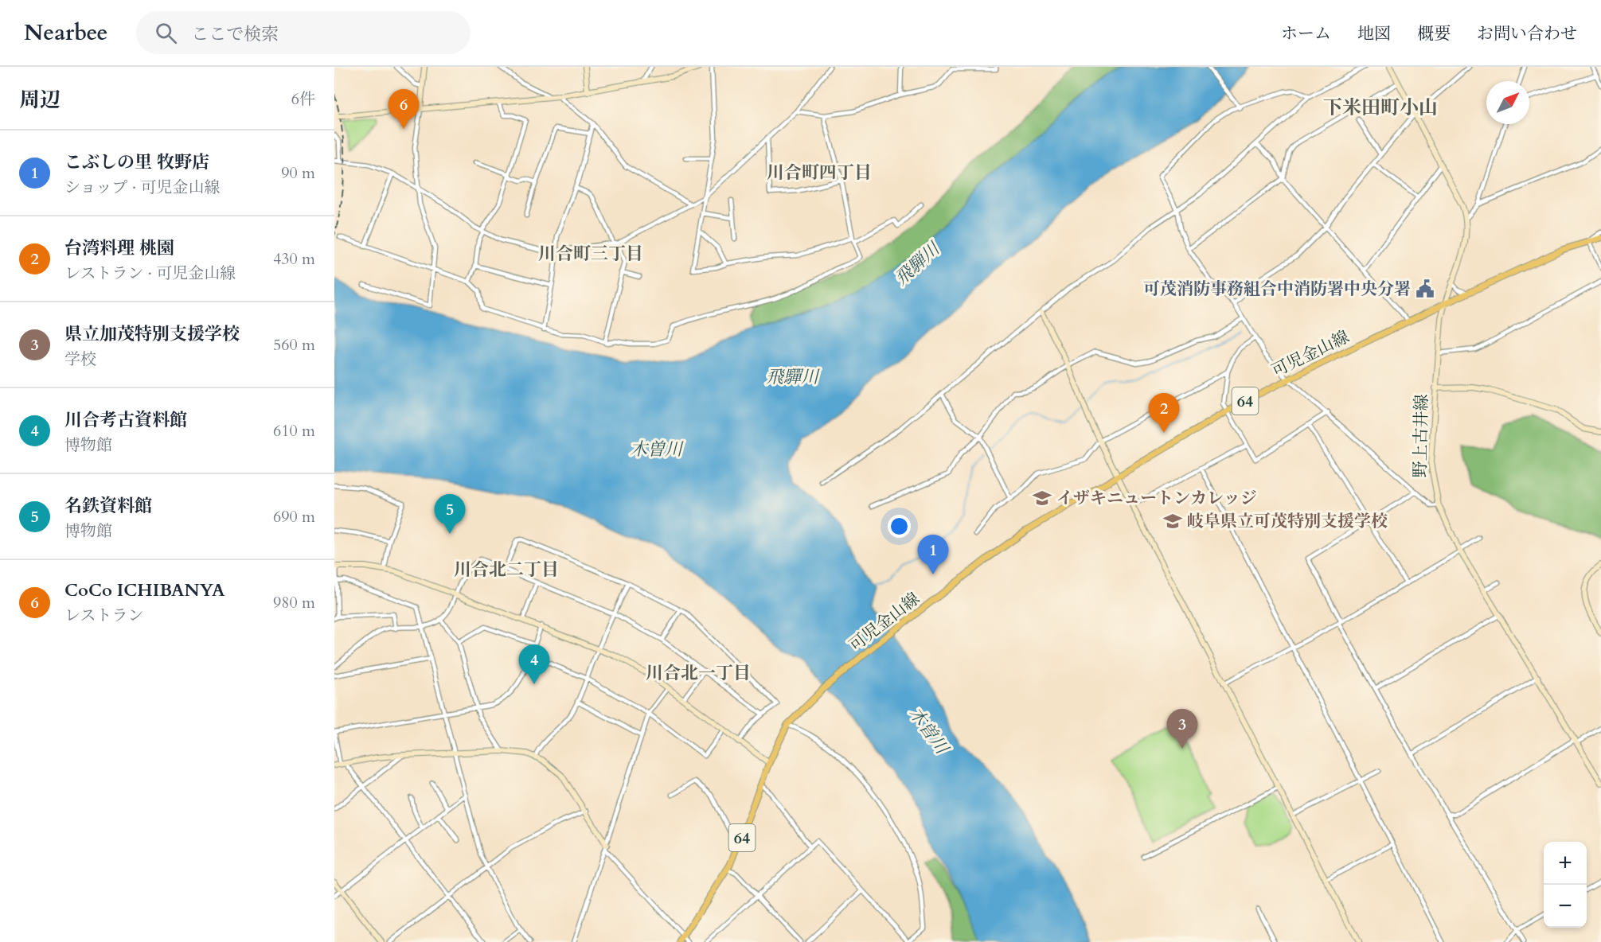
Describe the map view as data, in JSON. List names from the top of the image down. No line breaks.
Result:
{"streets":{"main road":["可児金山線","64"],"street":["野上古井線"]},"crossings":[["可児金山線","野上古井線"]],"districts":["下米田町小山","川合町四丁目","川合町三丁目","川合北二丁目","川合北一丁目"],"water":["飛騨川","飛驒川","木曽川"],"places":{"public building":["可茂消防事務組合中消防署中央分署"],"school or university":["イザキニュートンカレッジ","岐阜県立可茂特別支援学校"]},"north":"top right","page":{"header":"Nearbee","search":"ここで検索","nav":["ホーム","地図","概要","お問い合わせ"],"heading":["周辺","6件"],"pins":["6","2","5","1","4","3"],"list":[{"mark":"1","name":"こぶしの里 牧野店","note":"ショップ · 可児金山線","value":"90 m"},{"mark":"2","name":"台湾料理 桃園","note":"レストラン · 可児金山線","value":"430 m"},{"mark":"3","name":"県立加茂特別支援学校","note":"学校","value":"560 m"},{"mark":"4","name":"川合考古資料館","note":"博物館","value":"610 m"},{"mark":"5","name":"名鉄資料館","note":"博物館","value":"690 m"},{"mark":"6","name":"CoCo ICHIBANYA","note":"レストラン","value":"980 m"}],"map_buttons":["+","−"]}}
